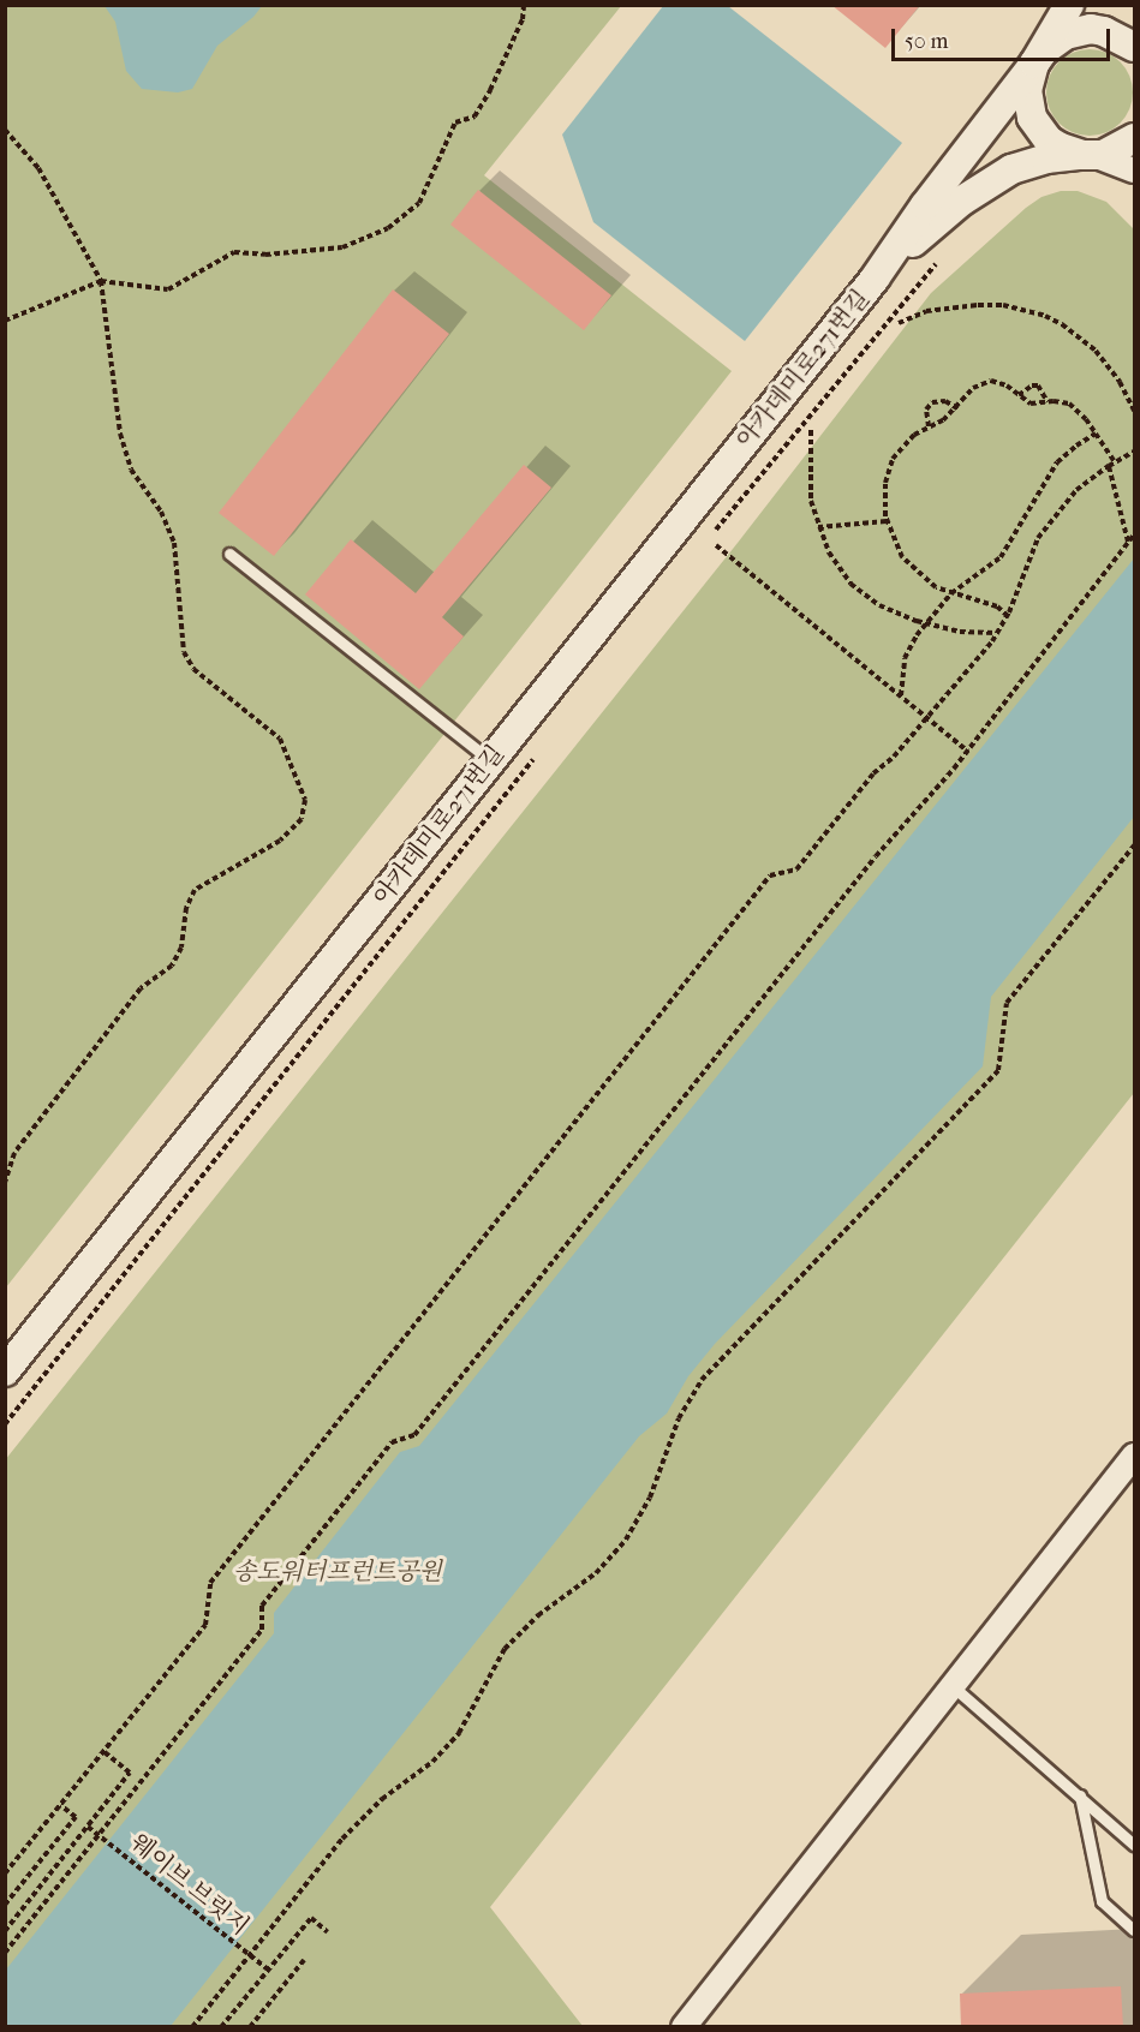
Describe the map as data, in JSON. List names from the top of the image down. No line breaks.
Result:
{"streets":{"street":["아카데미로271번길"],"path":["웨이브 브릿지"]},"parks":["송도워터프런트공원"],"scale_bar":"50 m"}
